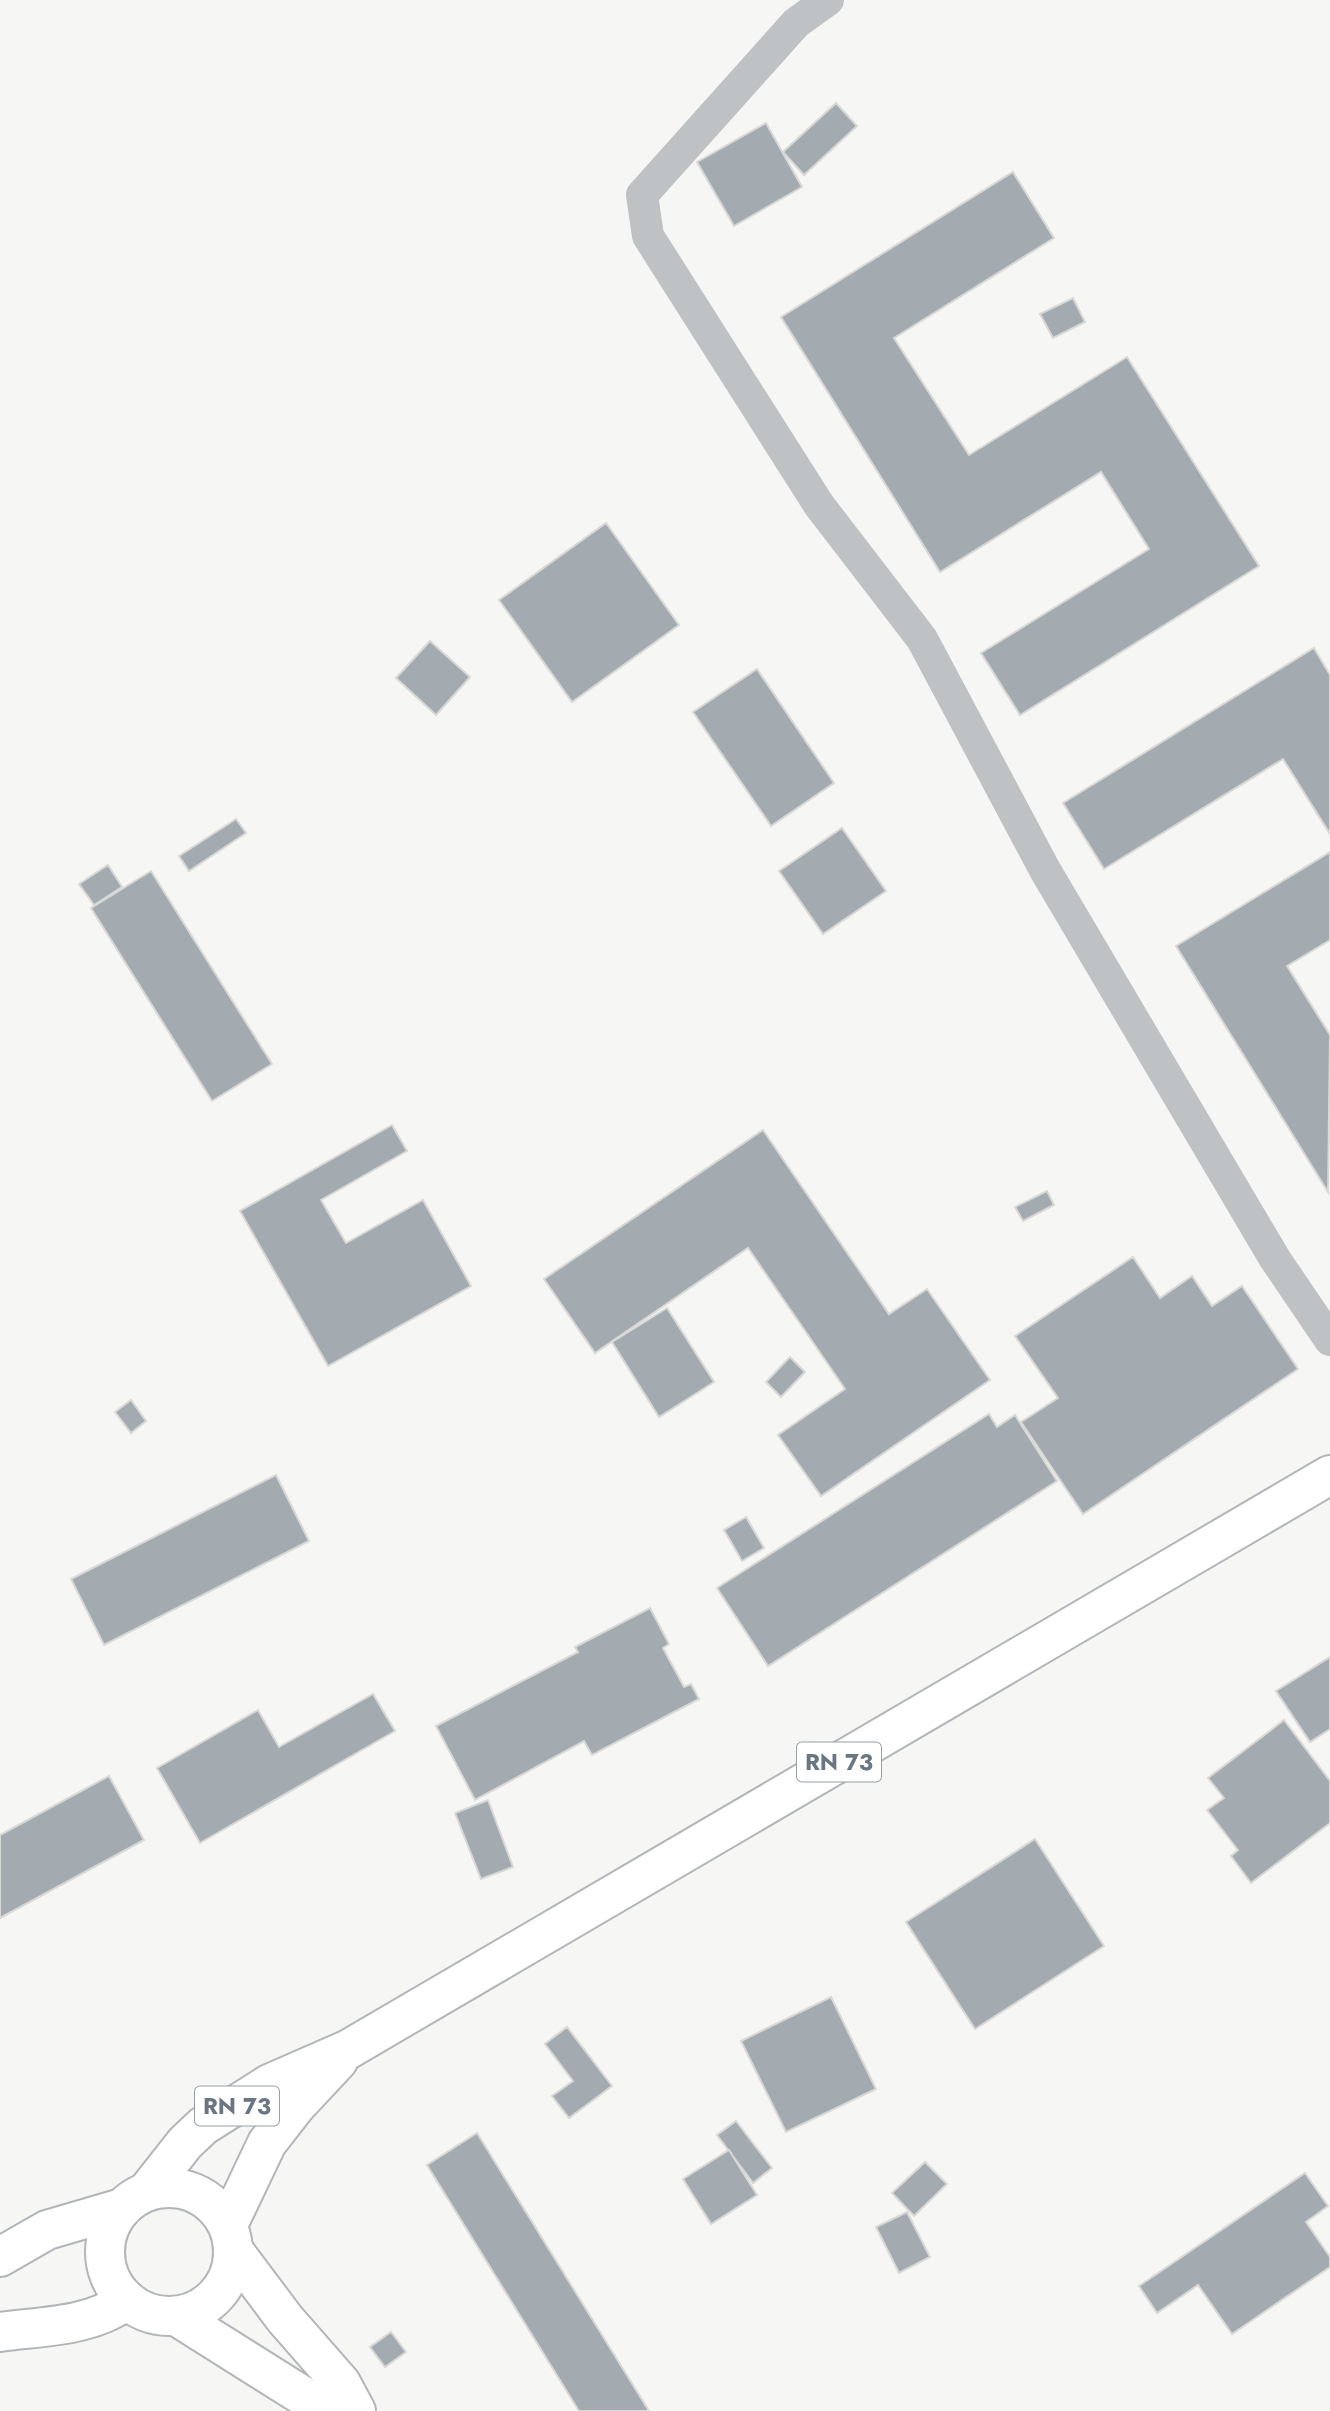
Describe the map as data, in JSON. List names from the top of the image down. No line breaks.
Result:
{"streets":{"main road":["RN 73"]}}
